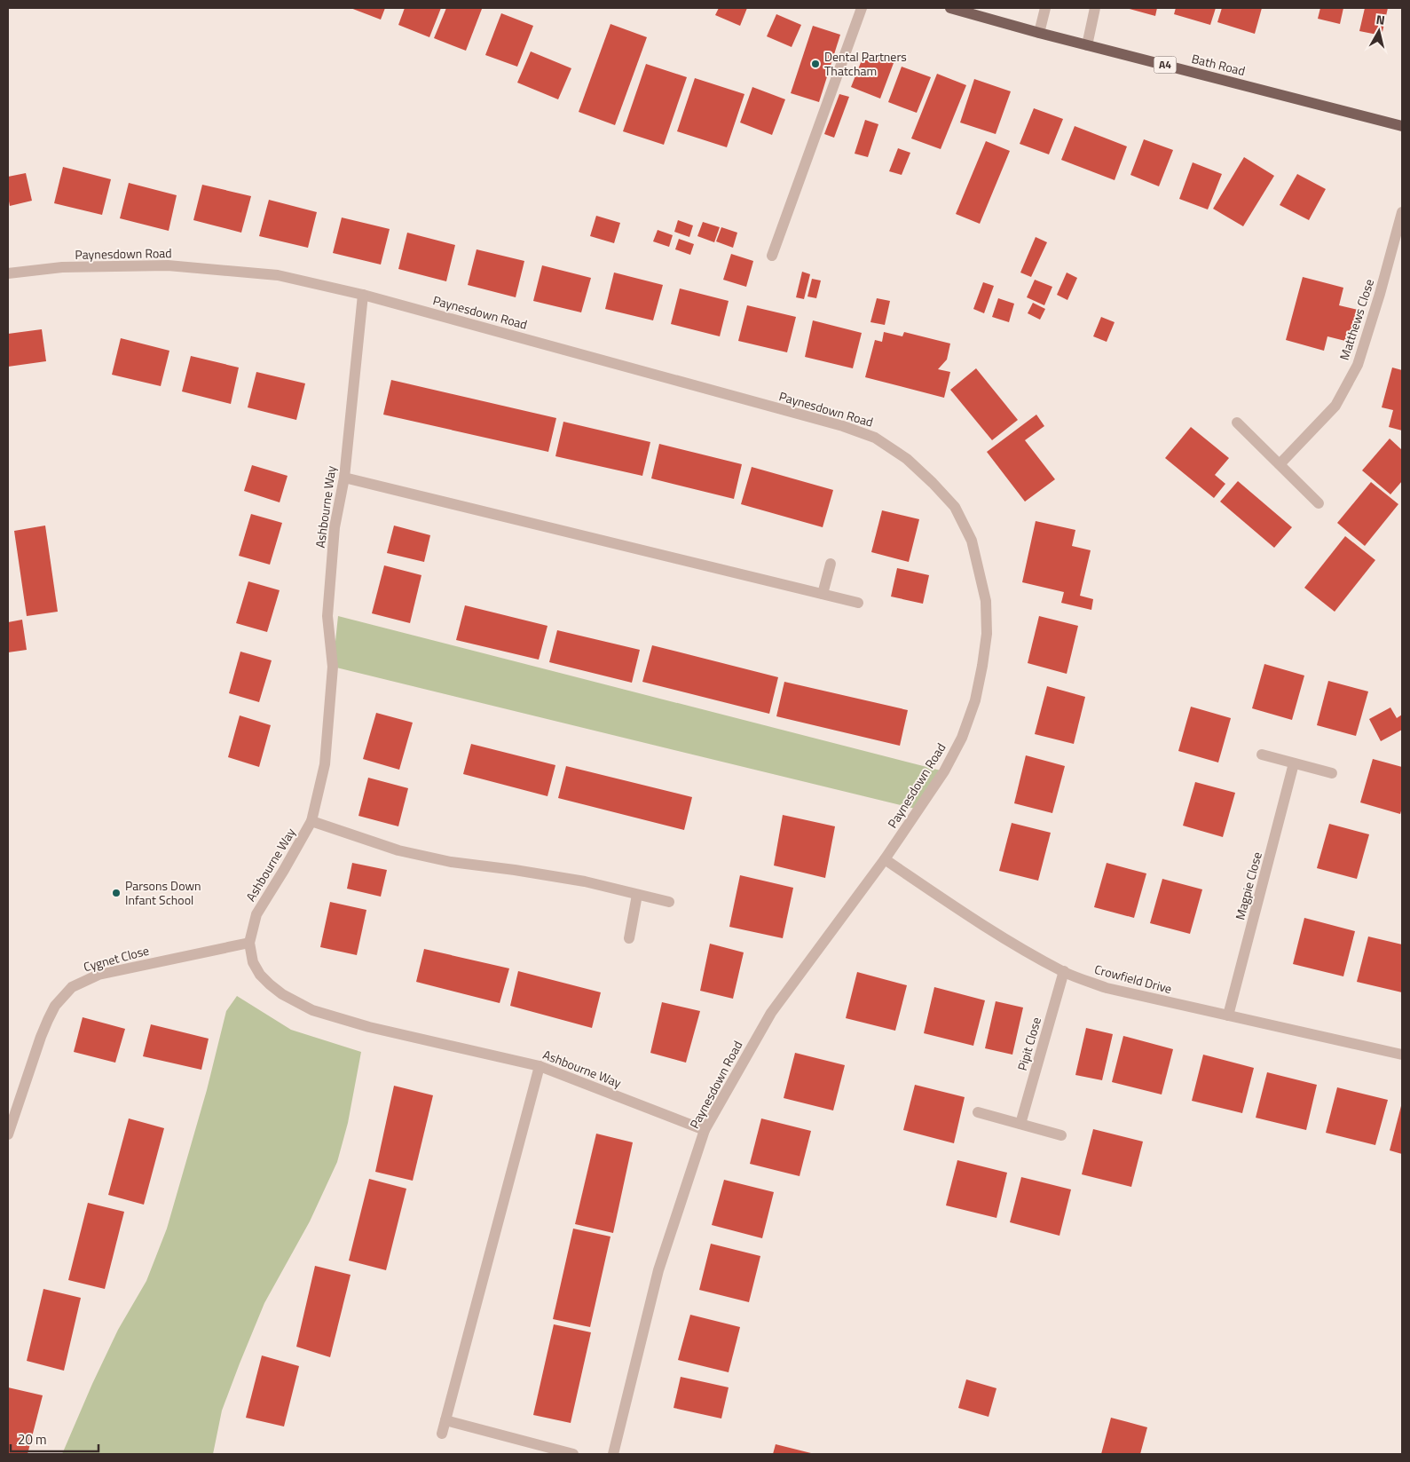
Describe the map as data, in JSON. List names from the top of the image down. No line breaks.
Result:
{"streets":{"main road":["A4","Bath Road"],"street":["Paynesdown Road","Matthews Close","Ashbourne Way","Magpie Close","Cygnet Close","Crowfield Drive","Pipit Close"]},"crossings":[["Paynesdown Road","Ashbourne Way"],["Paynesdown Road","Crowfield Drive"],["Ashbourne Way","Cygnet Close"],["Magpie Close","Crowfield Drive"],["Crowfield Drive","Pipit Close"]],"places":["Dental Partners Thatcham","Parsons Down Infant School"],"scale_bar":"20 m","north":"top"}
